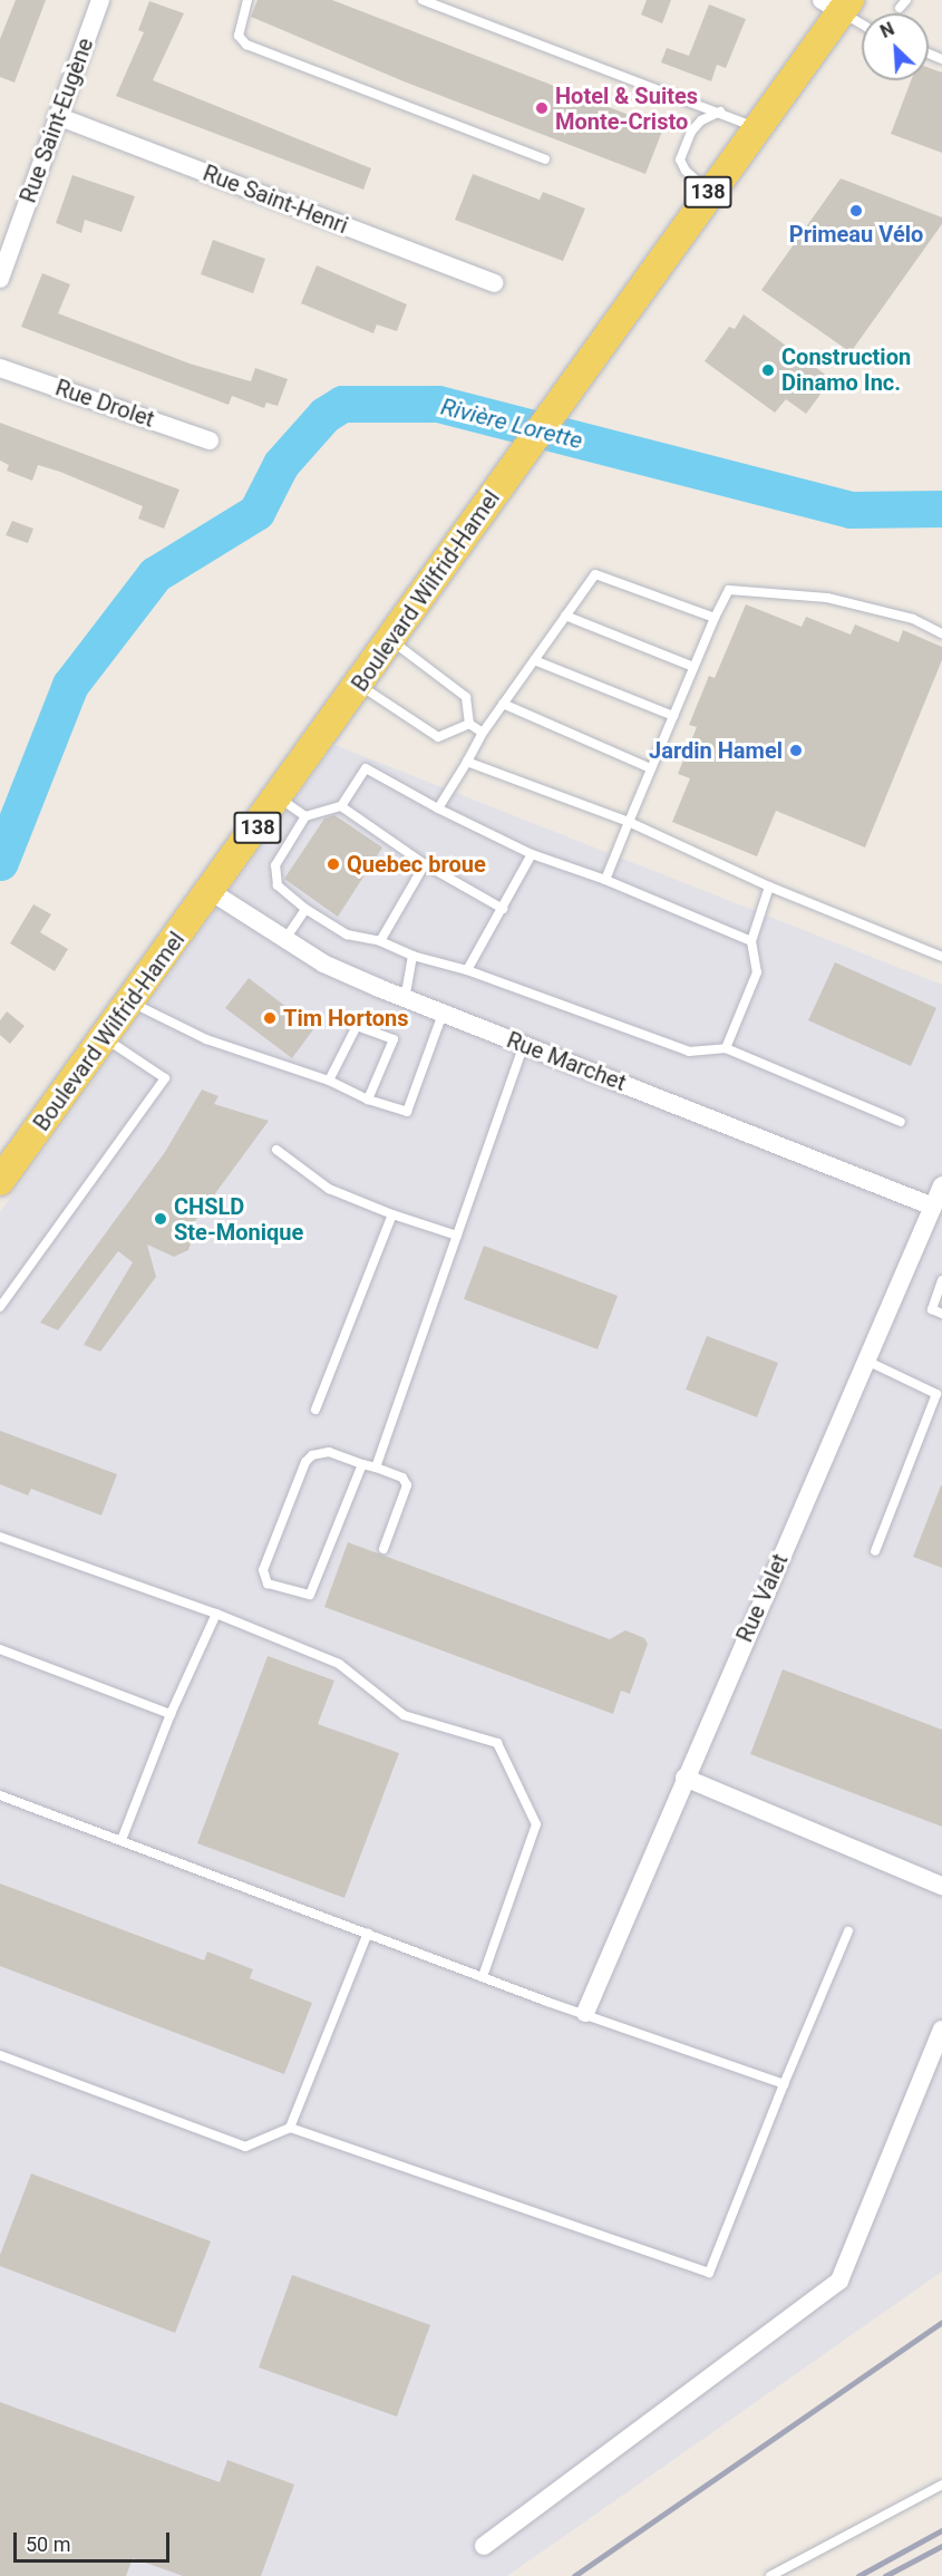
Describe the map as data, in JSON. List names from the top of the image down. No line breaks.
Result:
{"streets":{"main road":["138","Boulevard Wilfrid-Hamel"],"street":["Rue Saint-Eugène","Rue Saint-Henri","Rue Drolet","Rue Marchet","Rue Valet"]},"crossings":[["Rue Saint-Eugène","Rue Saint-Henri"],["Boulevard Wilfrid-Hamel","Rue Marchet"],["Rue Marchet","Rue Valet"]],"water":["Rivière Lorette"],"places":["Hotel & Suites Monte-Cristo","Primeau Vélo","Construction Dinamo Inc.","Jardin Hamel","Quebec broue","Tim Hortons","CHSLD Ste-Monique"],"scale_bar":"50 m","north":"top left"}
